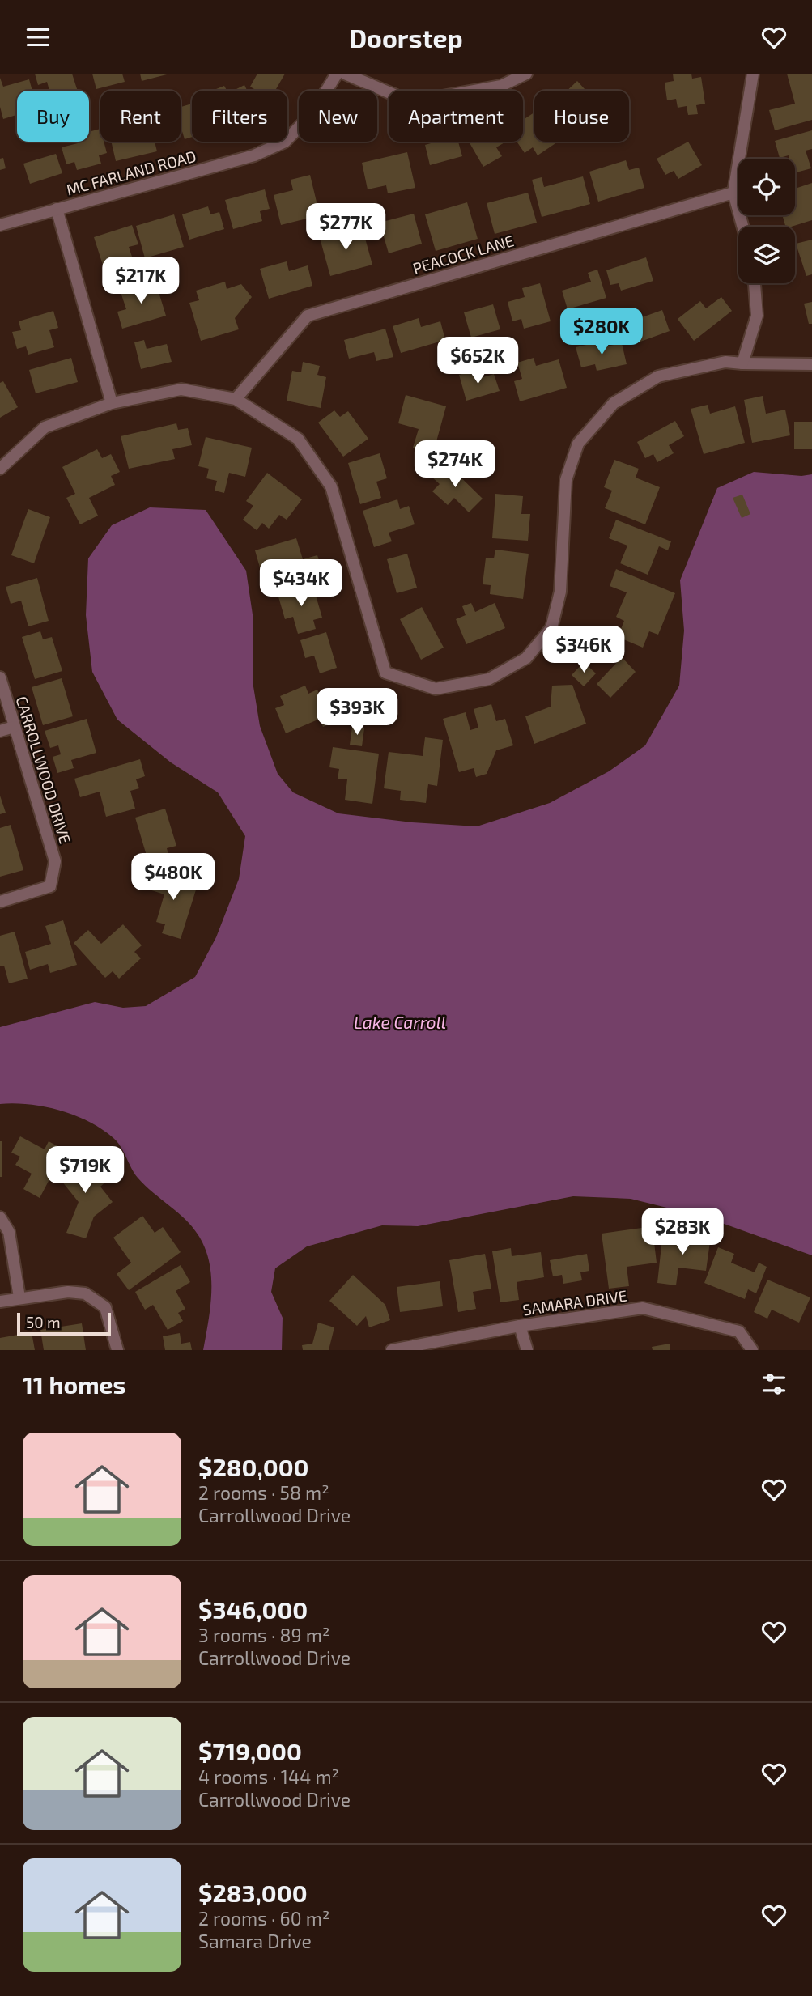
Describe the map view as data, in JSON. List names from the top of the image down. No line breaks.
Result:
{"streets":{"street":["MC FARLAND ROAD","PEACOCK LANE","CARROLLWOOD DRIVE","SAMARA DRIVE"]},"water":["Lake Carroll"],"scale_bar":"50 m","page":{"header":"Doorstep","chip":["Buy","Rent","Filters","New","Apartment","House"],"price":["$277K","$217K","$280K","$652K","$274K","$434K","$346K","$393K","$480K","$719K","$283K"],"scale":"50 m","heading":"11 homes","list":[{"name":"$280,000","note":"2 rooms · 58 m² · Carrollwood Drive"},{"name":"$346,000","note":"3 rooms · 89 m² · Carrollwood Drive"},{"name":"$719,000","note":"4 rooms · 144 m² · Carrollwood Drive"},{"name":"$283,000","note":"2 rooms · 60 m² · Samara Drive"}]}}
